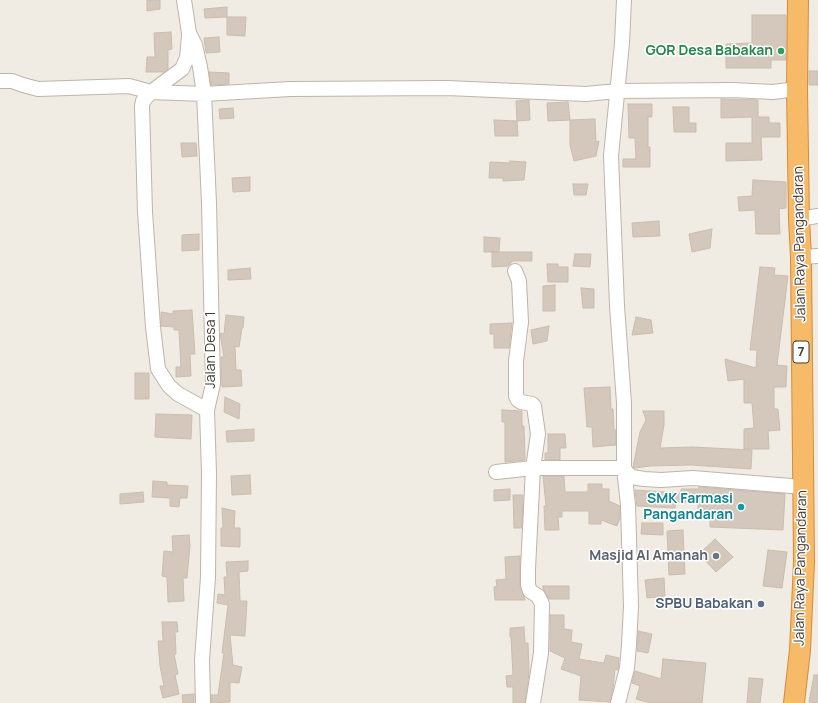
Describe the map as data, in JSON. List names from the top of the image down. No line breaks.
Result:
{"streets":{"highway":["Jalan Raya Pangandaran","7"],"street":["Jalan Desa 1"]},"places":["GOR Desa Babakan","SMK Farmasi Pangandaran","Masjid Al Amanah","SPBU Babakan"]}
